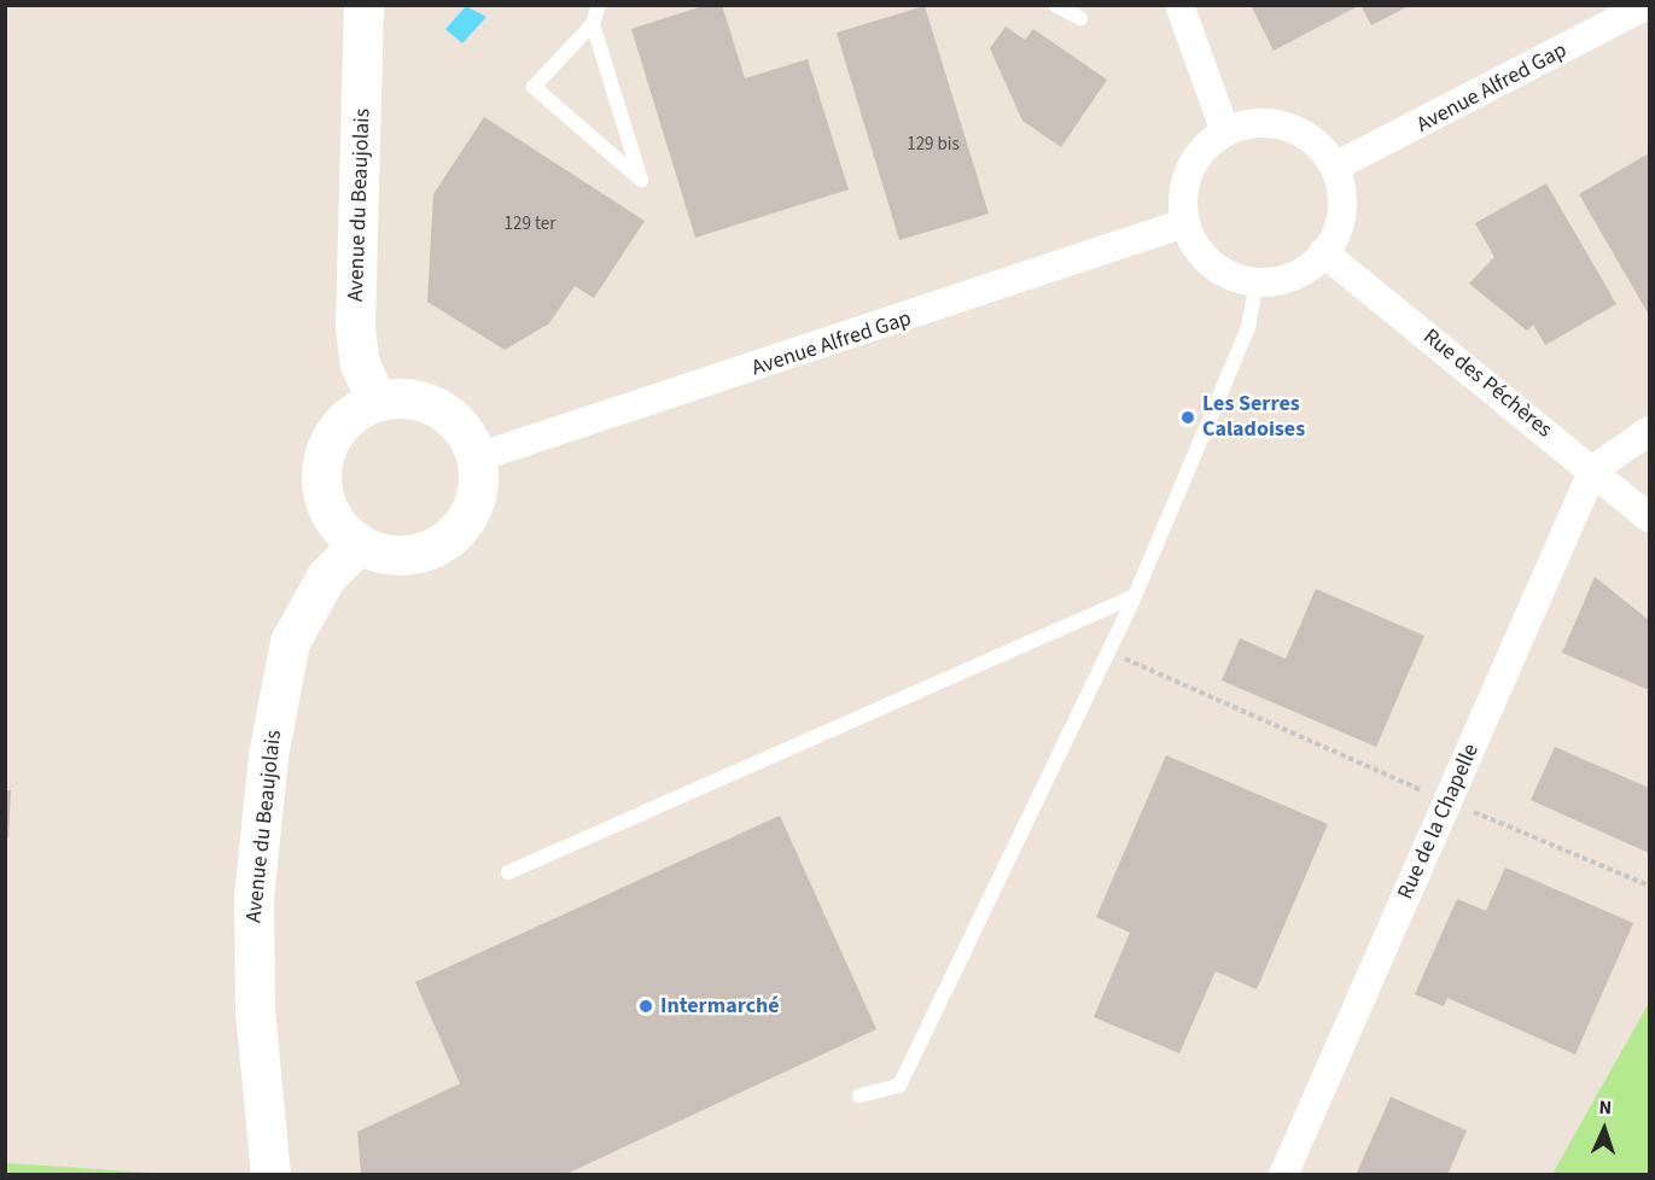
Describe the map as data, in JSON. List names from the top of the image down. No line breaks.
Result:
{"streets":{"main road":["Avenue du Beaujolais"],"street":["Avenue Alfred Gap","Rue des Péchères","Rue de la Chapelle"]},"crossings":[["Avenue Alfred Gap","Avenue du Beaujolais"],["Avenue Alfred Gap","Rue des Péchères"],["Rue des Péchères","Rue de la Chapelle"]],"places":["Les Serres Caladoises","Intermarché"],"house_numbers":["129 bis","129 ter"],"north":"top"}
